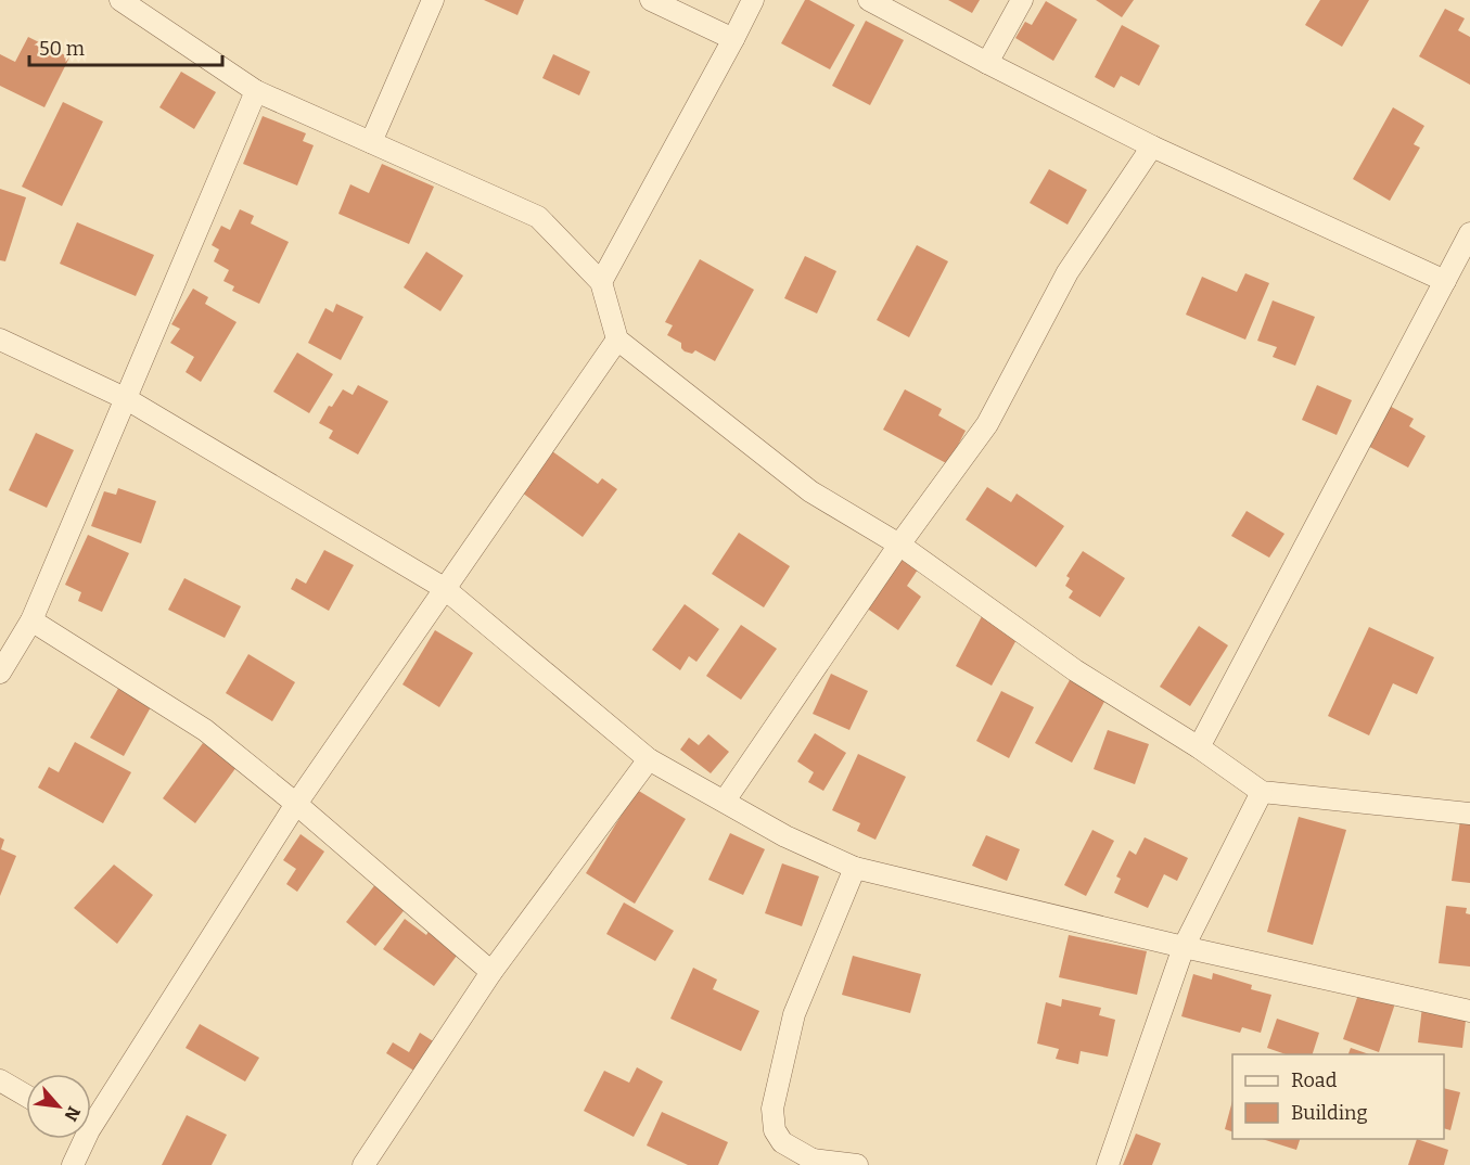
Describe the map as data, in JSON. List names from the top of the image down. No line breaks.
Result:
{"legend":["Road","Building"],"scale_bar":"50 m","north":"bottom right"}
